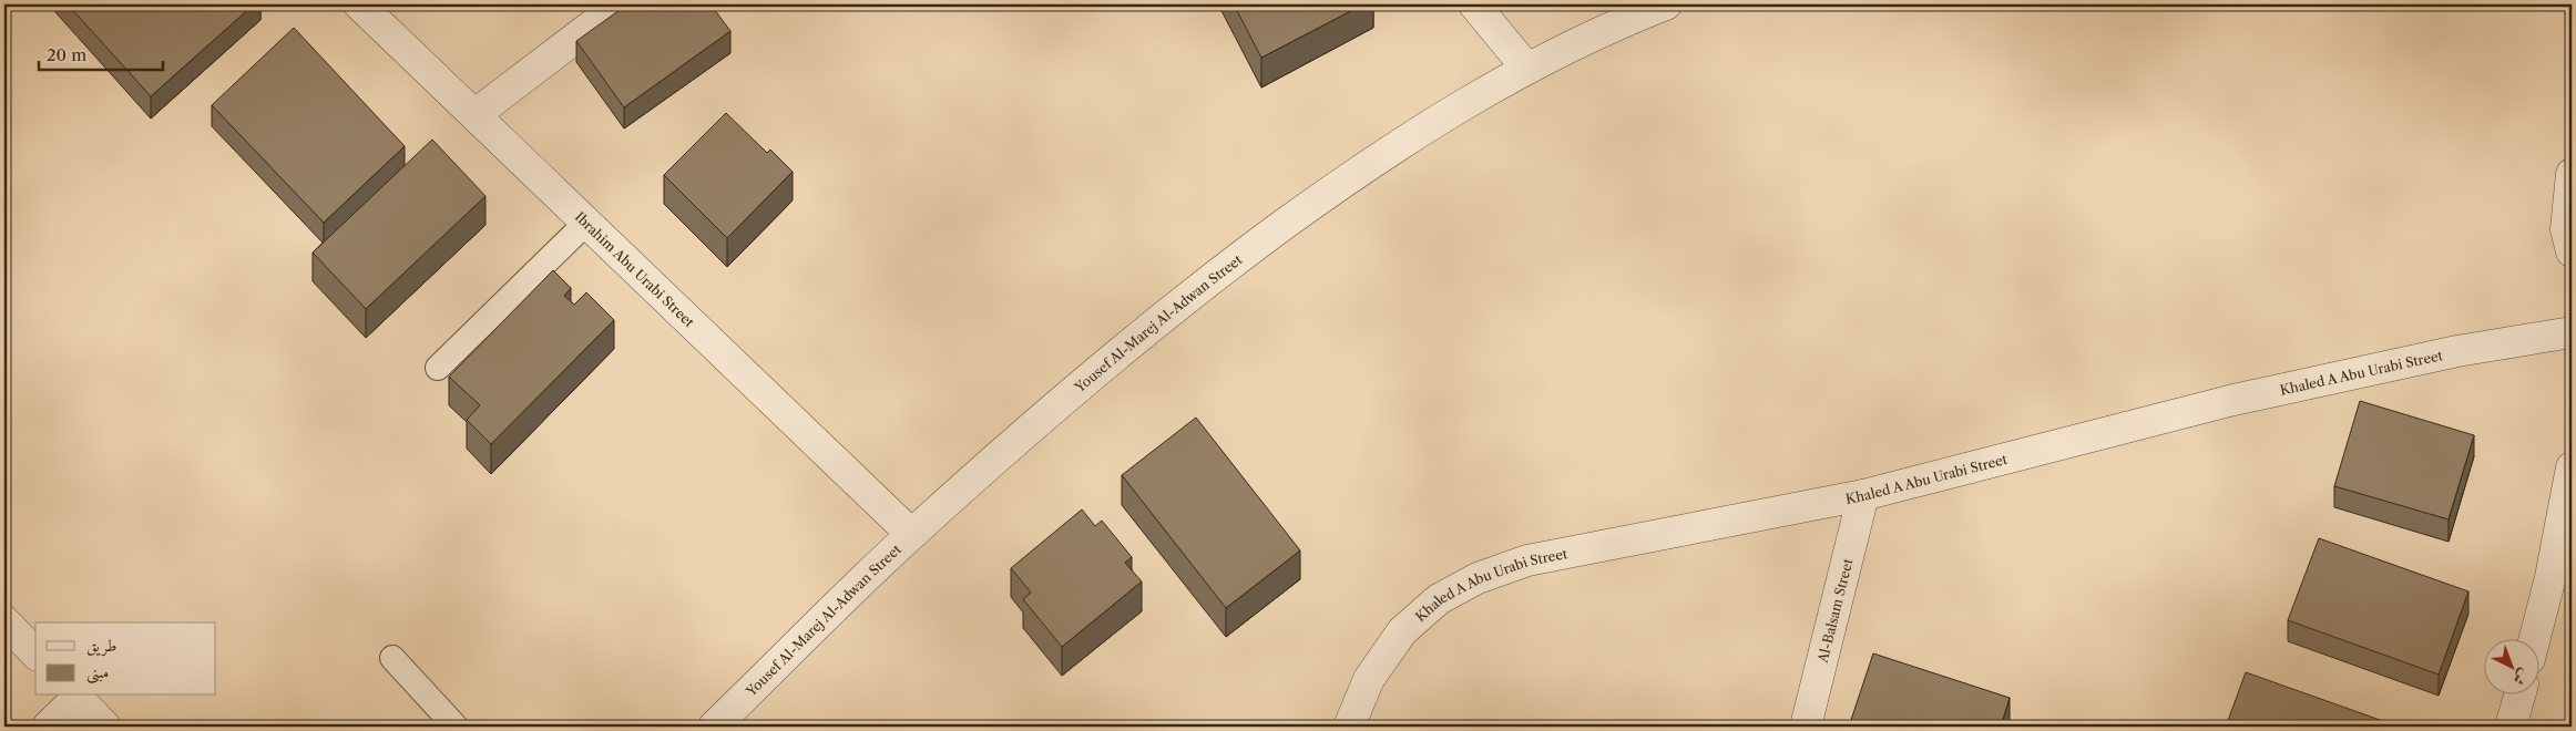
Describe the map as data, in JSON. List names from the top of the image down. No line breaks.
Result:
{"streets":{"street":["Ibrahim Abu Urabi Street","Yousef Al-Marej Al-Adwan Street","Khaled A Abu Urabi Street","Al-Balsam Street"]},"crossings":[["Ibrahim Abu Urabi Street","Yousef Al-Marej Al-Adwan Street"],["Khaled A Abu Urabi Street","Al-Balsam Street"]],"legend":["طريق","مبنى"],"scale_bar":"20 m","north":"bottom right"}
